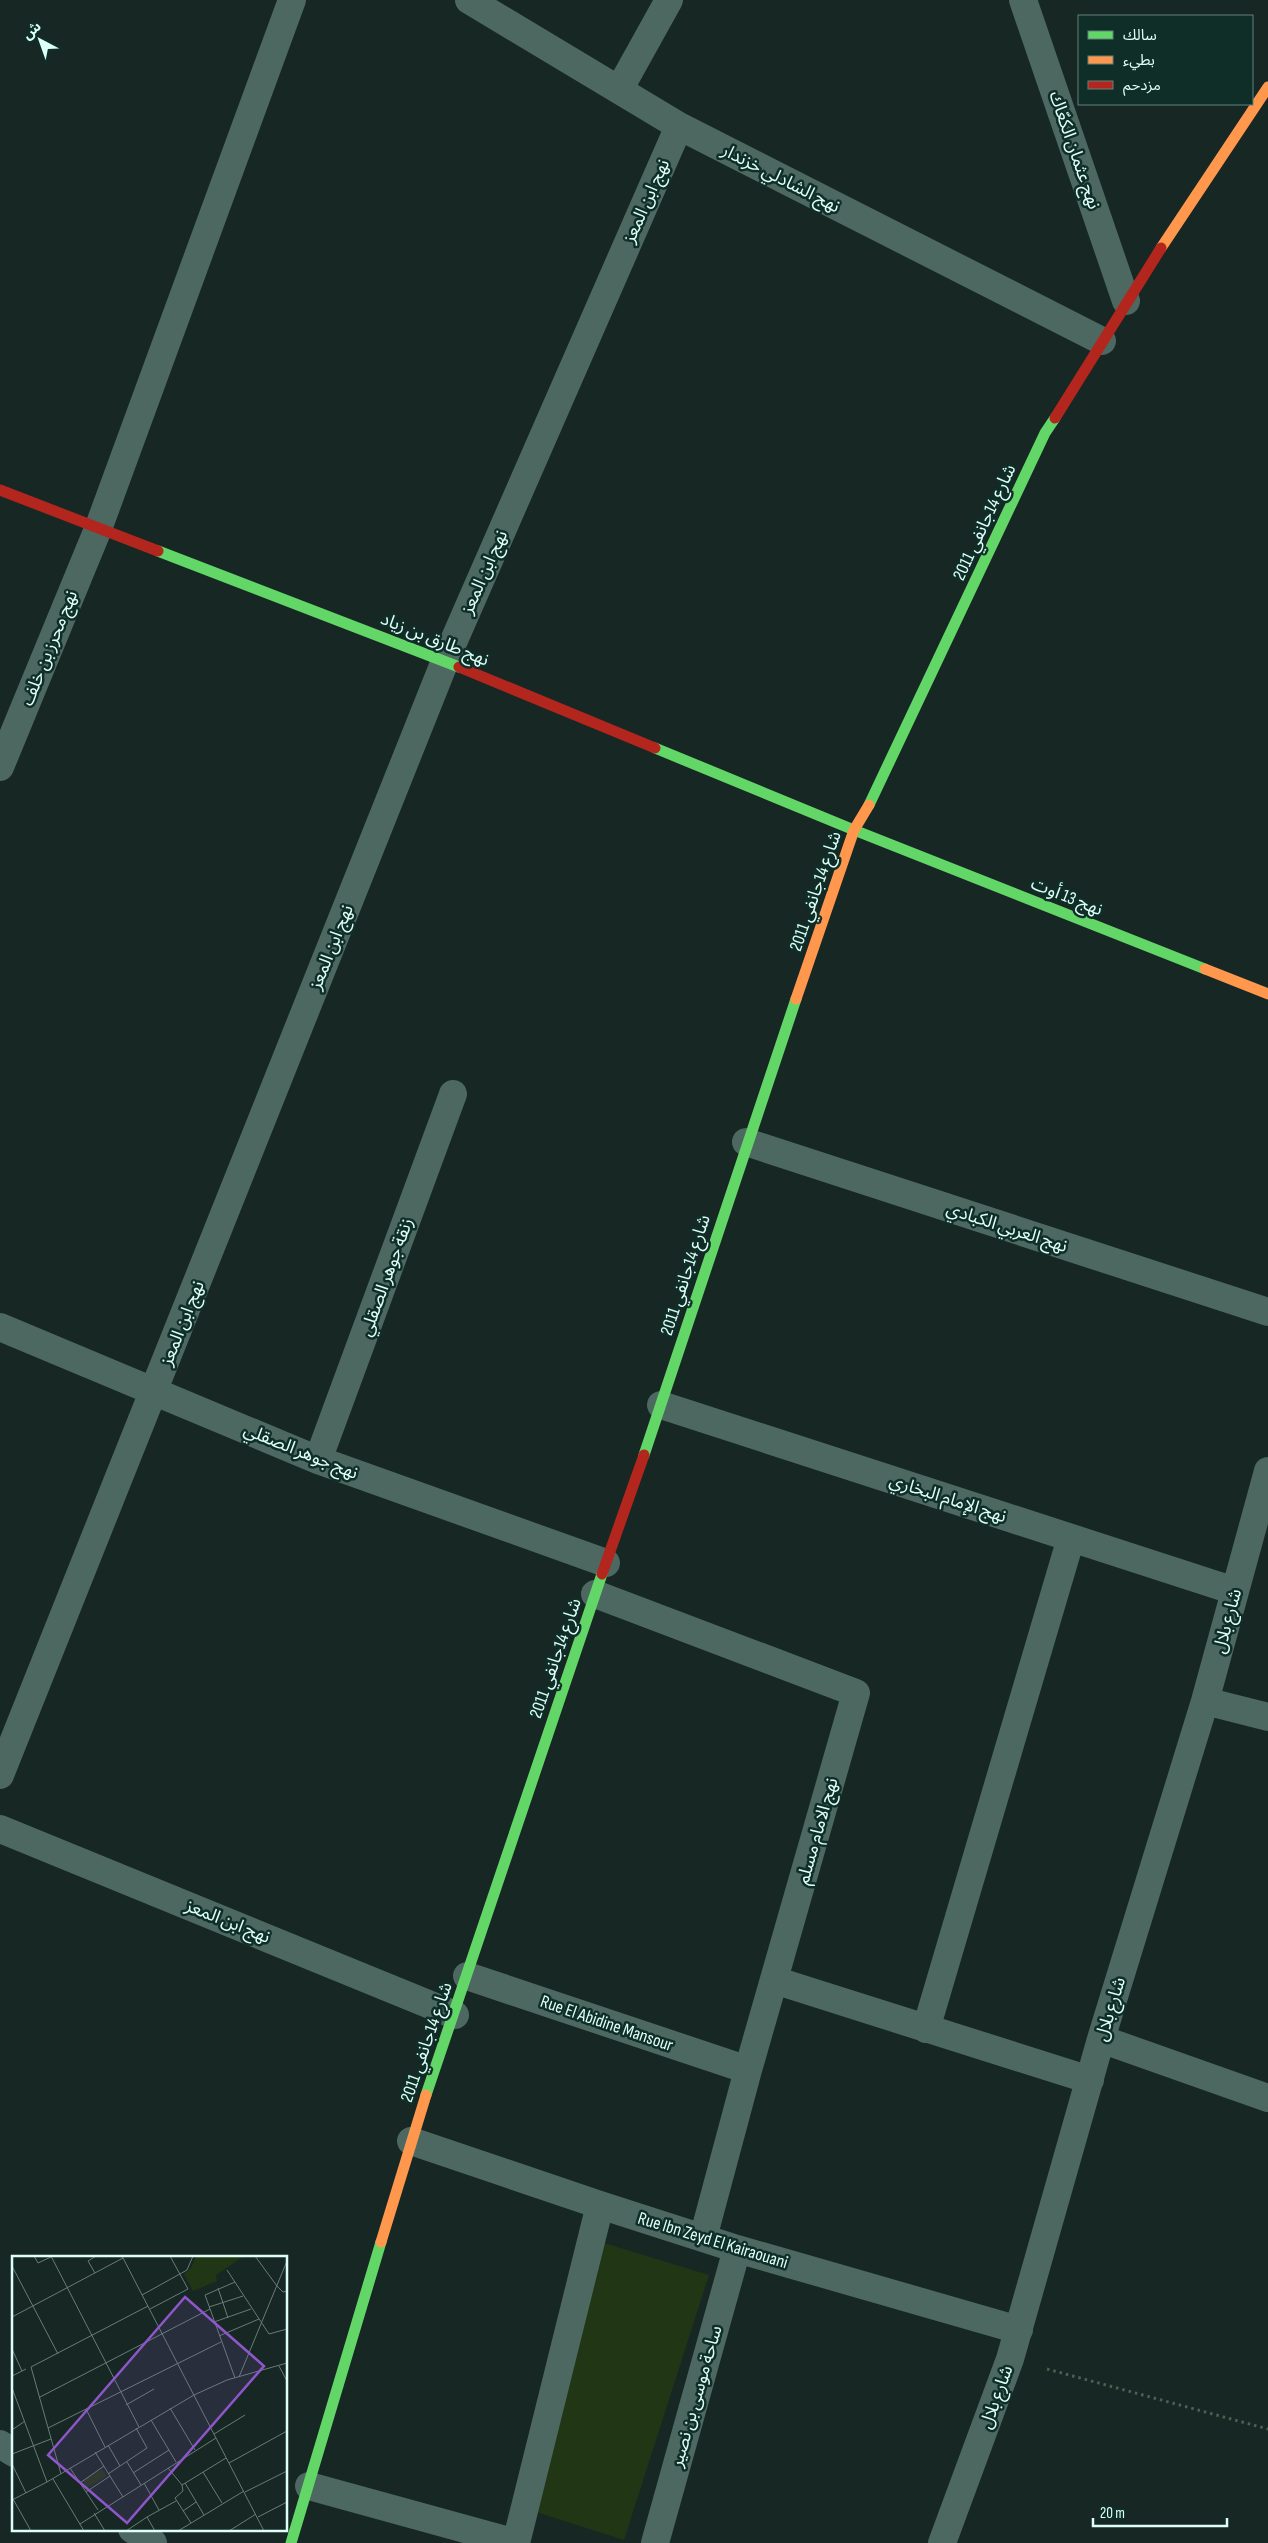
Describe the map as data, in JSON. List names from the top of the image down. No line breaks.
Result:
{"streets":{"street":["نهج عثمان الكعّاك","نهج الشادلي خزندار","نهج ابن المعز","شارع 14جانفي 2011","نهج طارق بن زياد","نهج محرز بن خلف","نهج 13 أوت","نهج العربي الكبادي","زنقة جوهر الصقلي","نهج جوهر الصقلي","نهج الإمام البخاري","شارع بلال","نهج الامام مسلم","Rue El Abidine Mansour","Rue Ibn Zeyd El Kairaouani","ساحة موسى بن نصير"]},"crossings":[["نهج عثمان الكعّاك","شارع 14جانفي 2011"],["نهج الشادلي خزندار","نهج ابن المعز"],["نهج الشادلي خزندار","شارع 14جانفي 2011"],["نهج ابن المعز","شارع 14جانفي 2011"],["نهج ابن المعز","نهج طارق بن زياد"],["نهج ابن المعز","نهج جوهر الصقلي"],["شارع 14جانفي 2011","نهج طارق بن زياد"],["شارع 14جانفي 2011","نهج 13 أوت"],["شارع 14جانفي 2011","نهج العربي الكبادي"],["شارع 14جانفي 2011","نهج جوهر الصقلي"],["شارع 14جانفي 2011","نهج الإمام البخاري"],["شارع 14جانفي 2011","نهج الامام مسلم"],["شارع 14جانفي 2011","Rue El Abidine Mansour"],["شارع 14جانفي 2011","Rue Ibn Zeyd El Kairaouani"],["نهج طارق بن زياد","نهج محرز بن خلف"],["نهج طارق بن زياد","نهج 13 أوت"],["زنقة جوهر الصقلي","نهج جوهر الصقلي"],["نهج الإمام البخاري","شارع بلال"],["شارع بلال","Rue Ibn Zeyd El Kairaouani"],["نهج الامام مسلم","Rue El Abidine Mansour"],["نهج الامام مسلم","Rue Ibn Zeyd El Kairaouani"],["Rue Ibn Zeyd El Kairaouani","ساحة موسى بن نصير"]],"legend":["سالك","بطيء","مزدحم"],"scale_bar":"20 m","north":"top left"}
